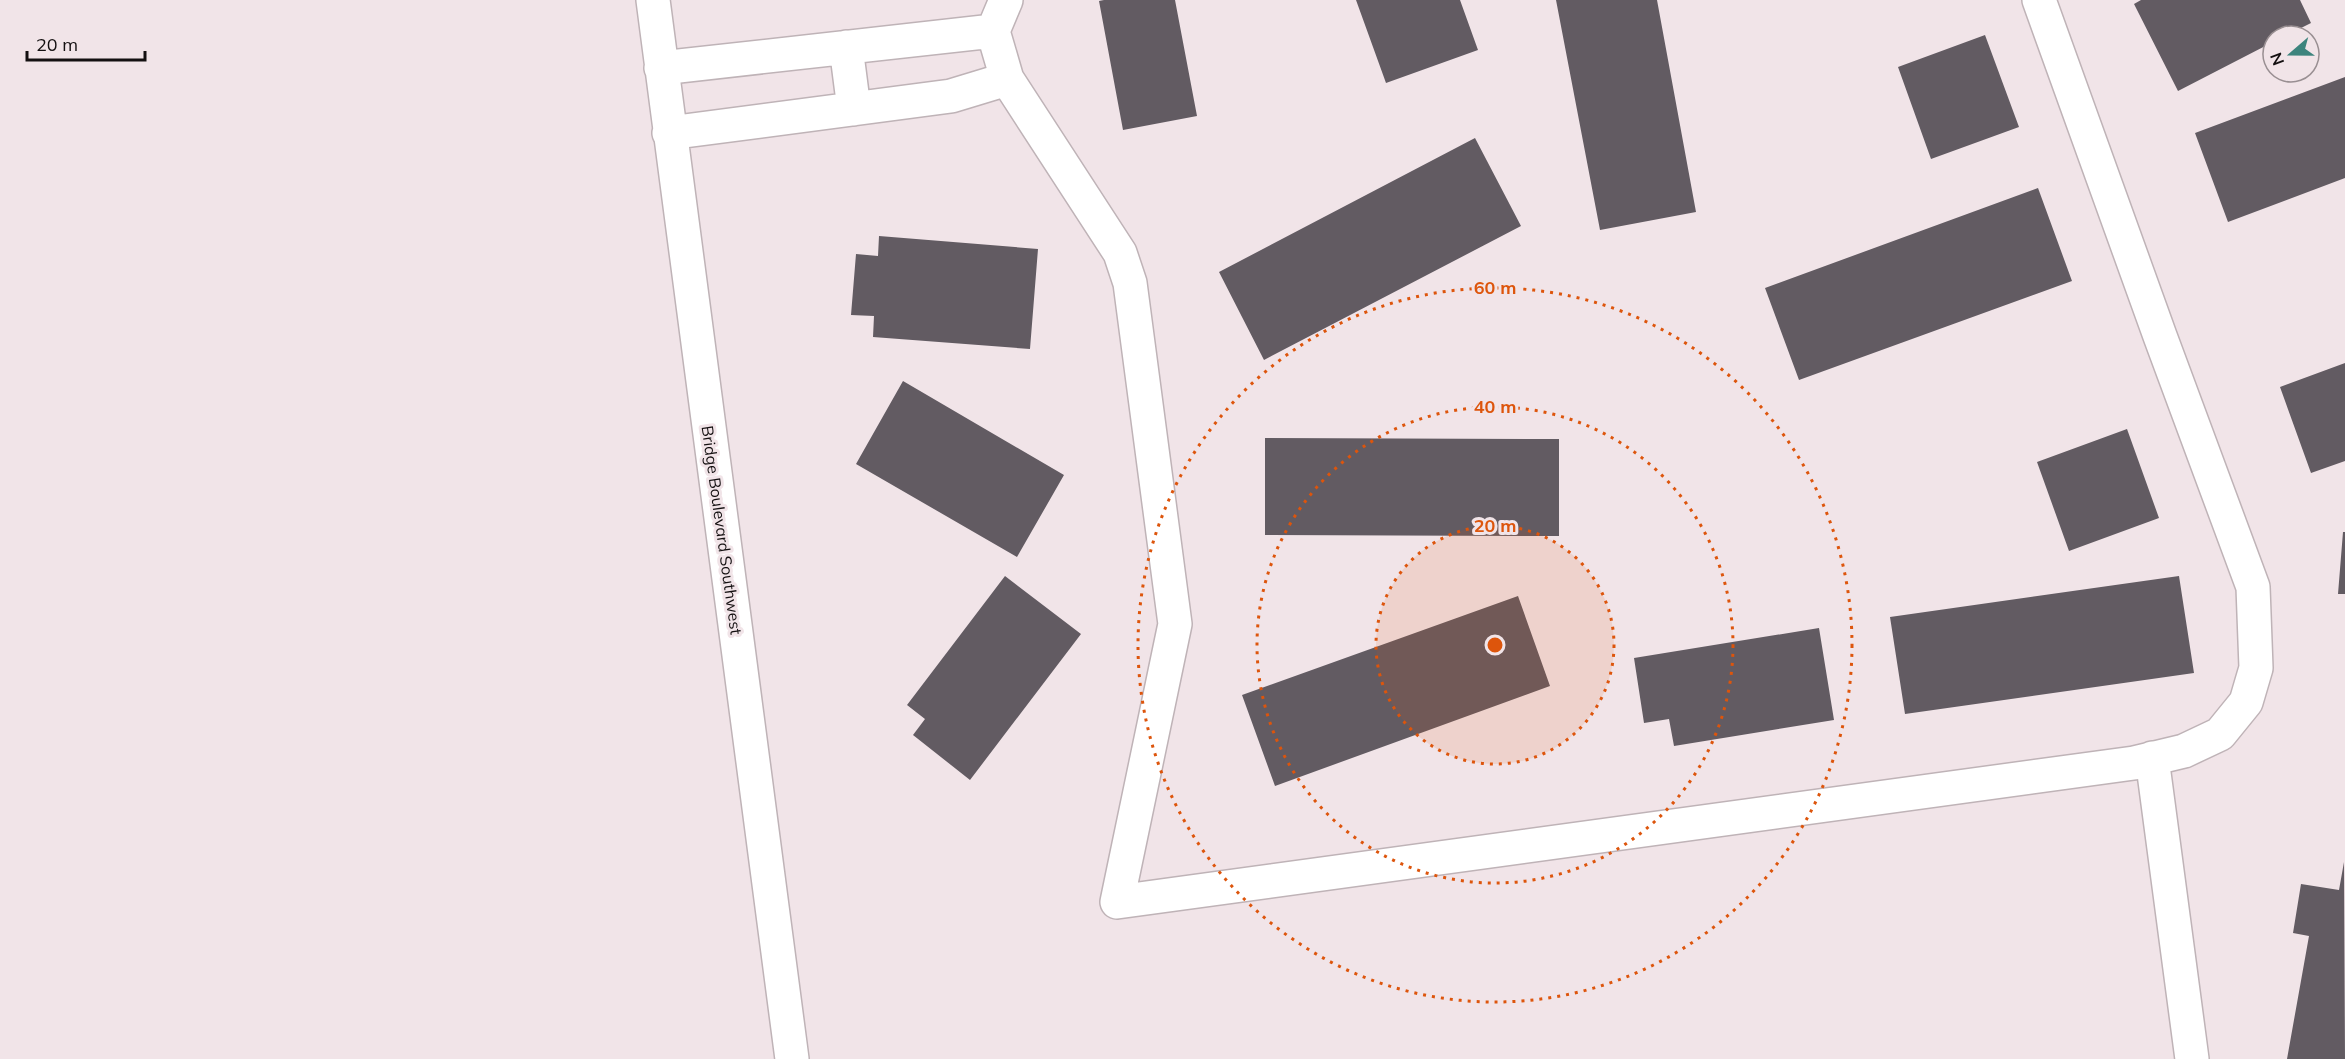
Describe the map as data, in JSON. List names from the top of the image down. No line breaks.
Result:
{"streets":{"street":["Bridge Boulevard Southwest"]},"scale_bar":"20 m","north":"left","rings":["60 m","40 m","20 m"]}
